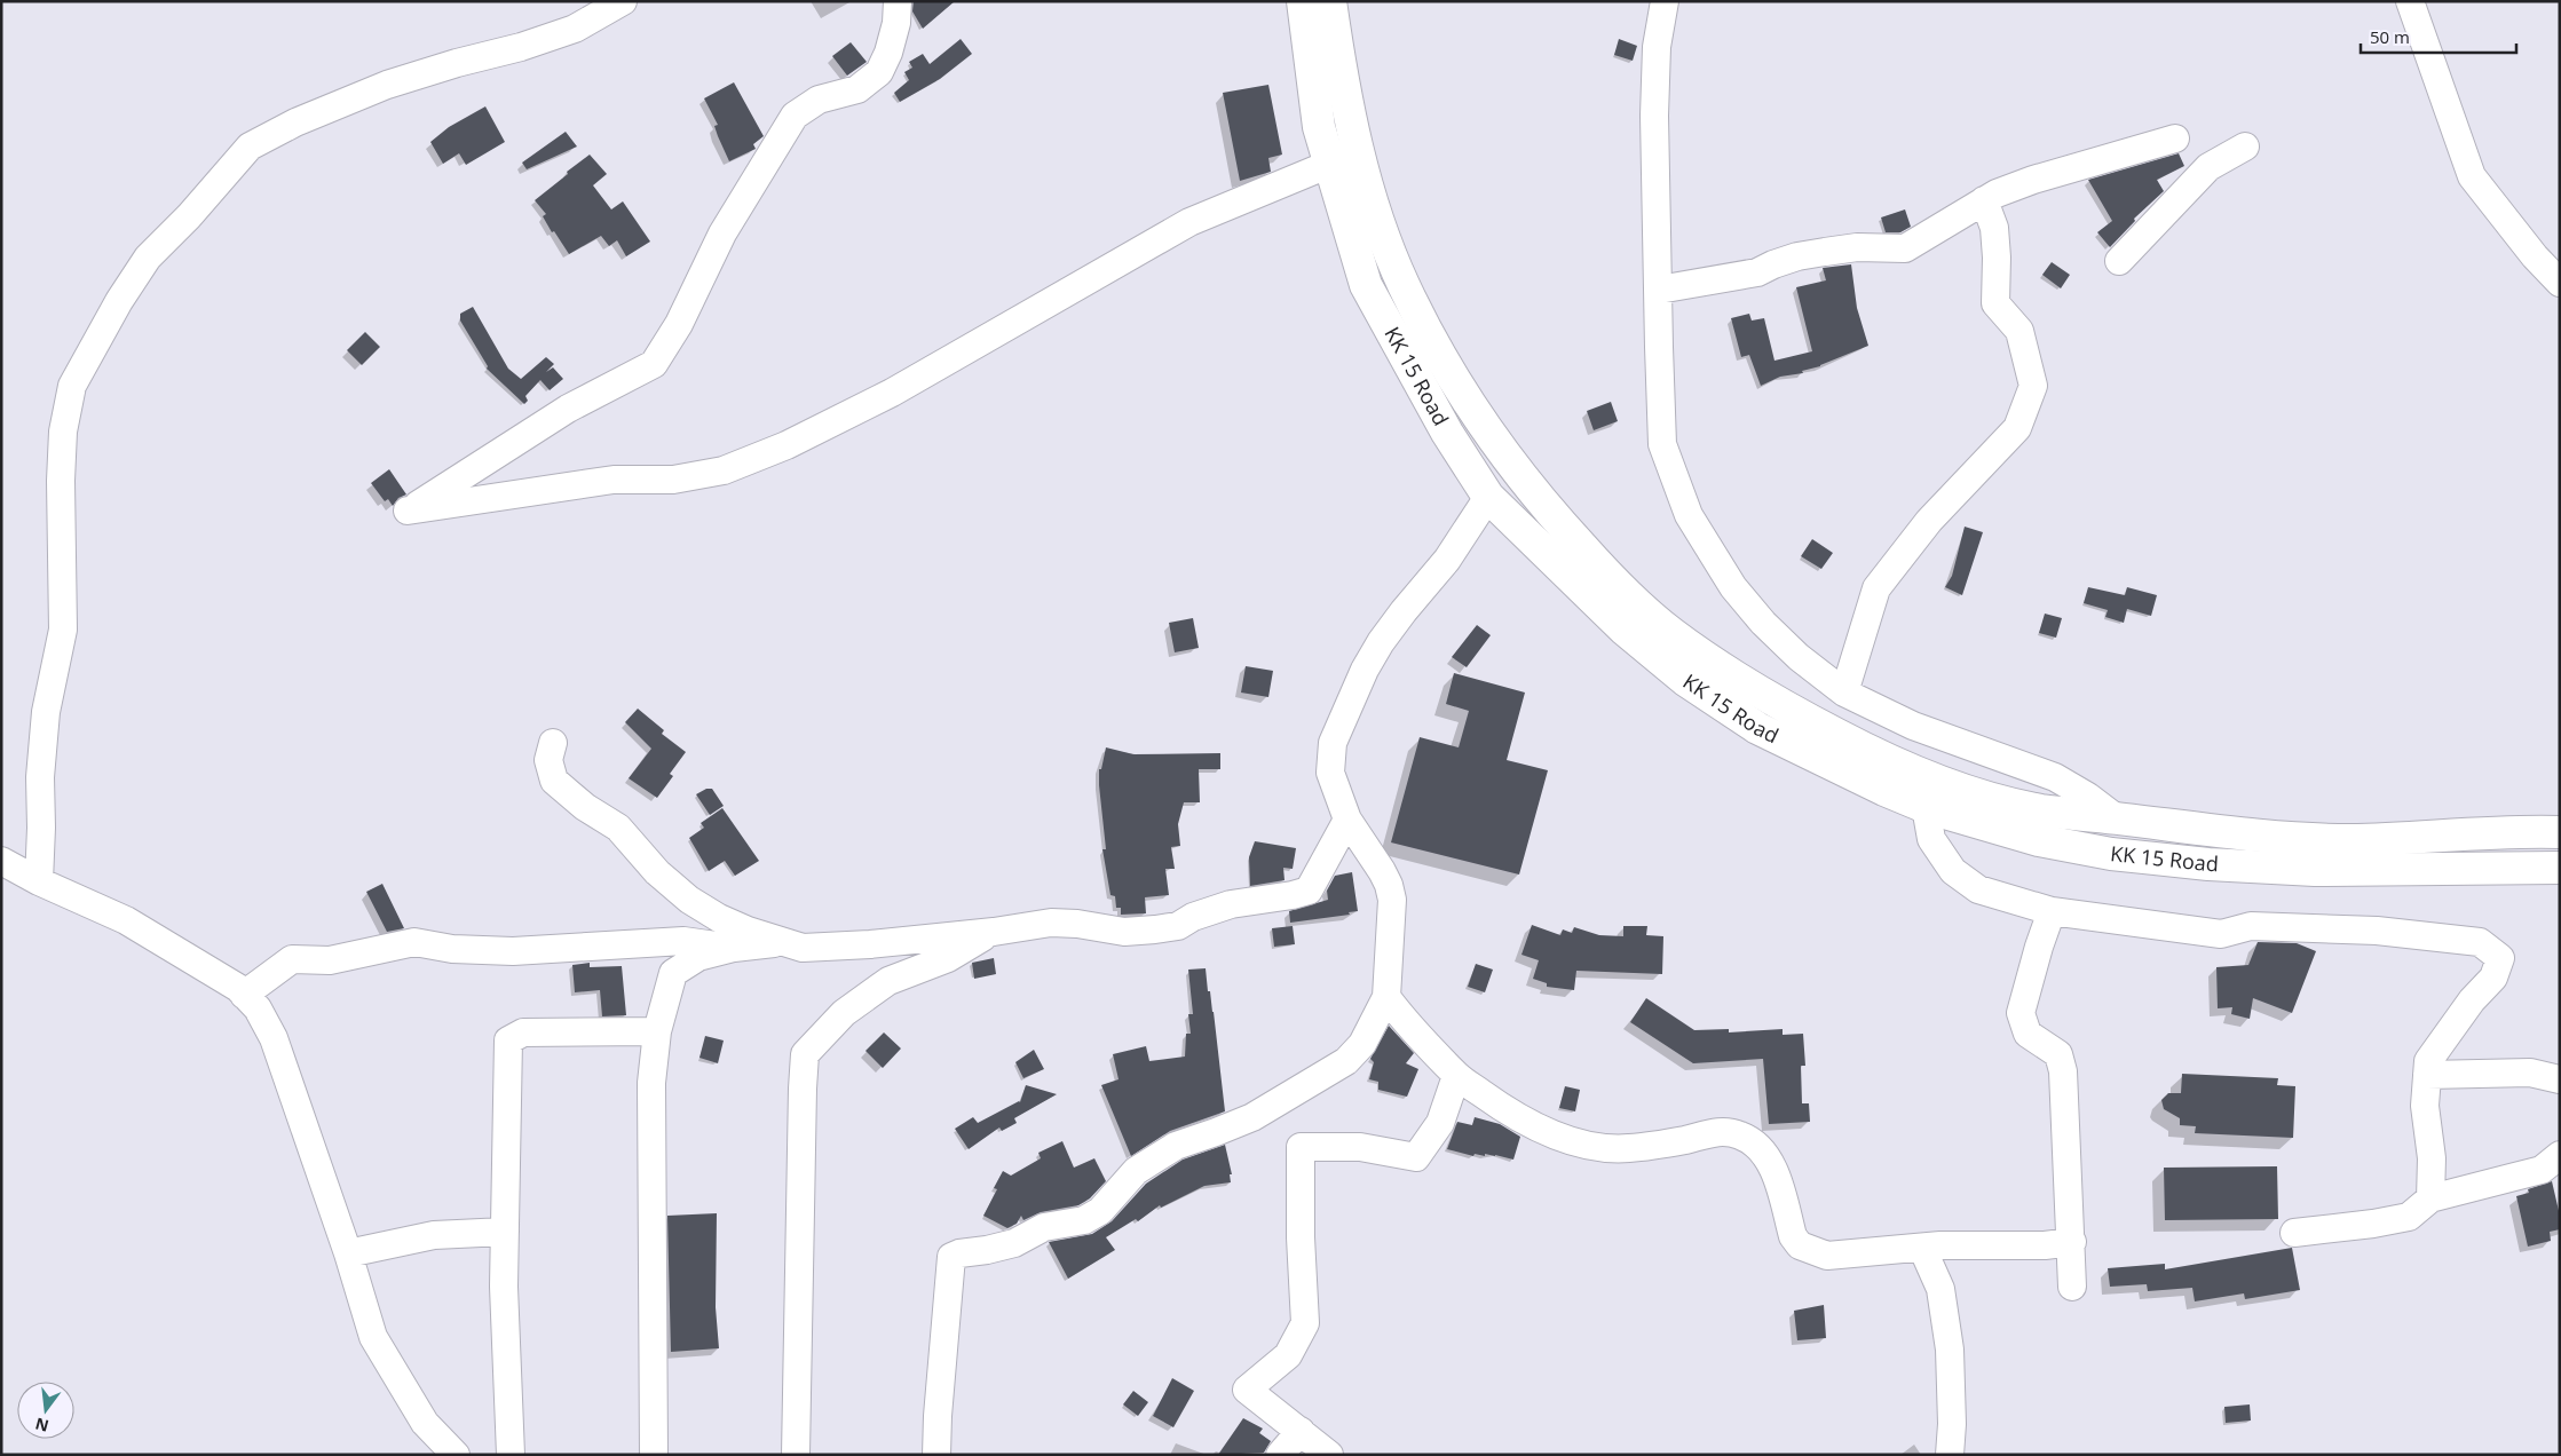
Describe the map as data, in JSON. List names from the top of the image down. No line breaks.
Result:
{"streets":{"highway":["KK 15 Road"]},"scale_bar":"50 m","north":"bottom"}
